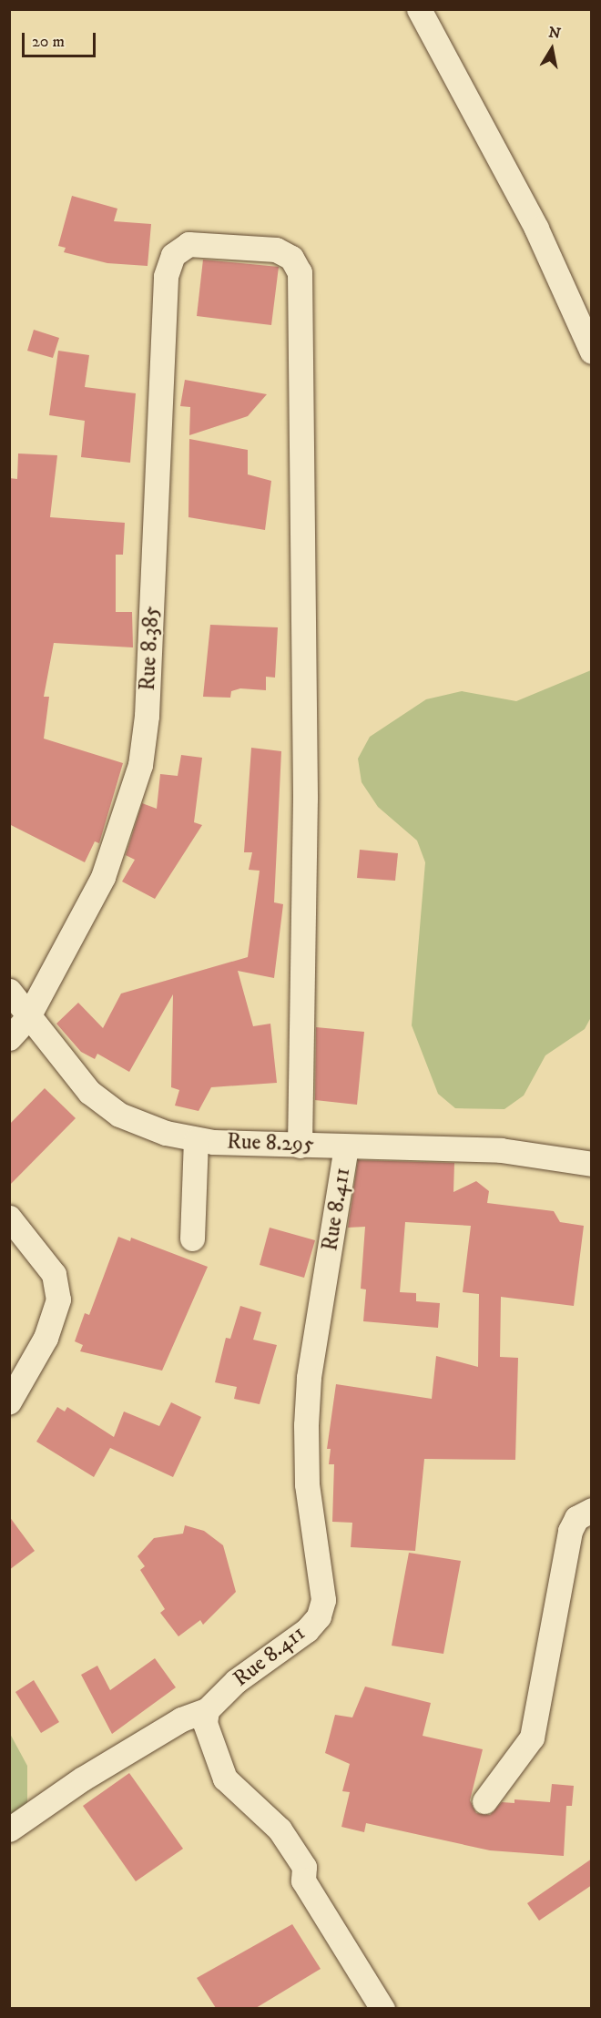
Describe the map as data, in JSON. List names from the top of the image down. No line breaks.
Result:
{"streets":{"street":["Rue 8.385","Rue 8.295","Rue 8.411"]},"crossings":[["Rue 8.385","Rue 8.295"],["Rue 8.295","Rue 8.411"]],"scale_bar":"20 m","north":"top"}
